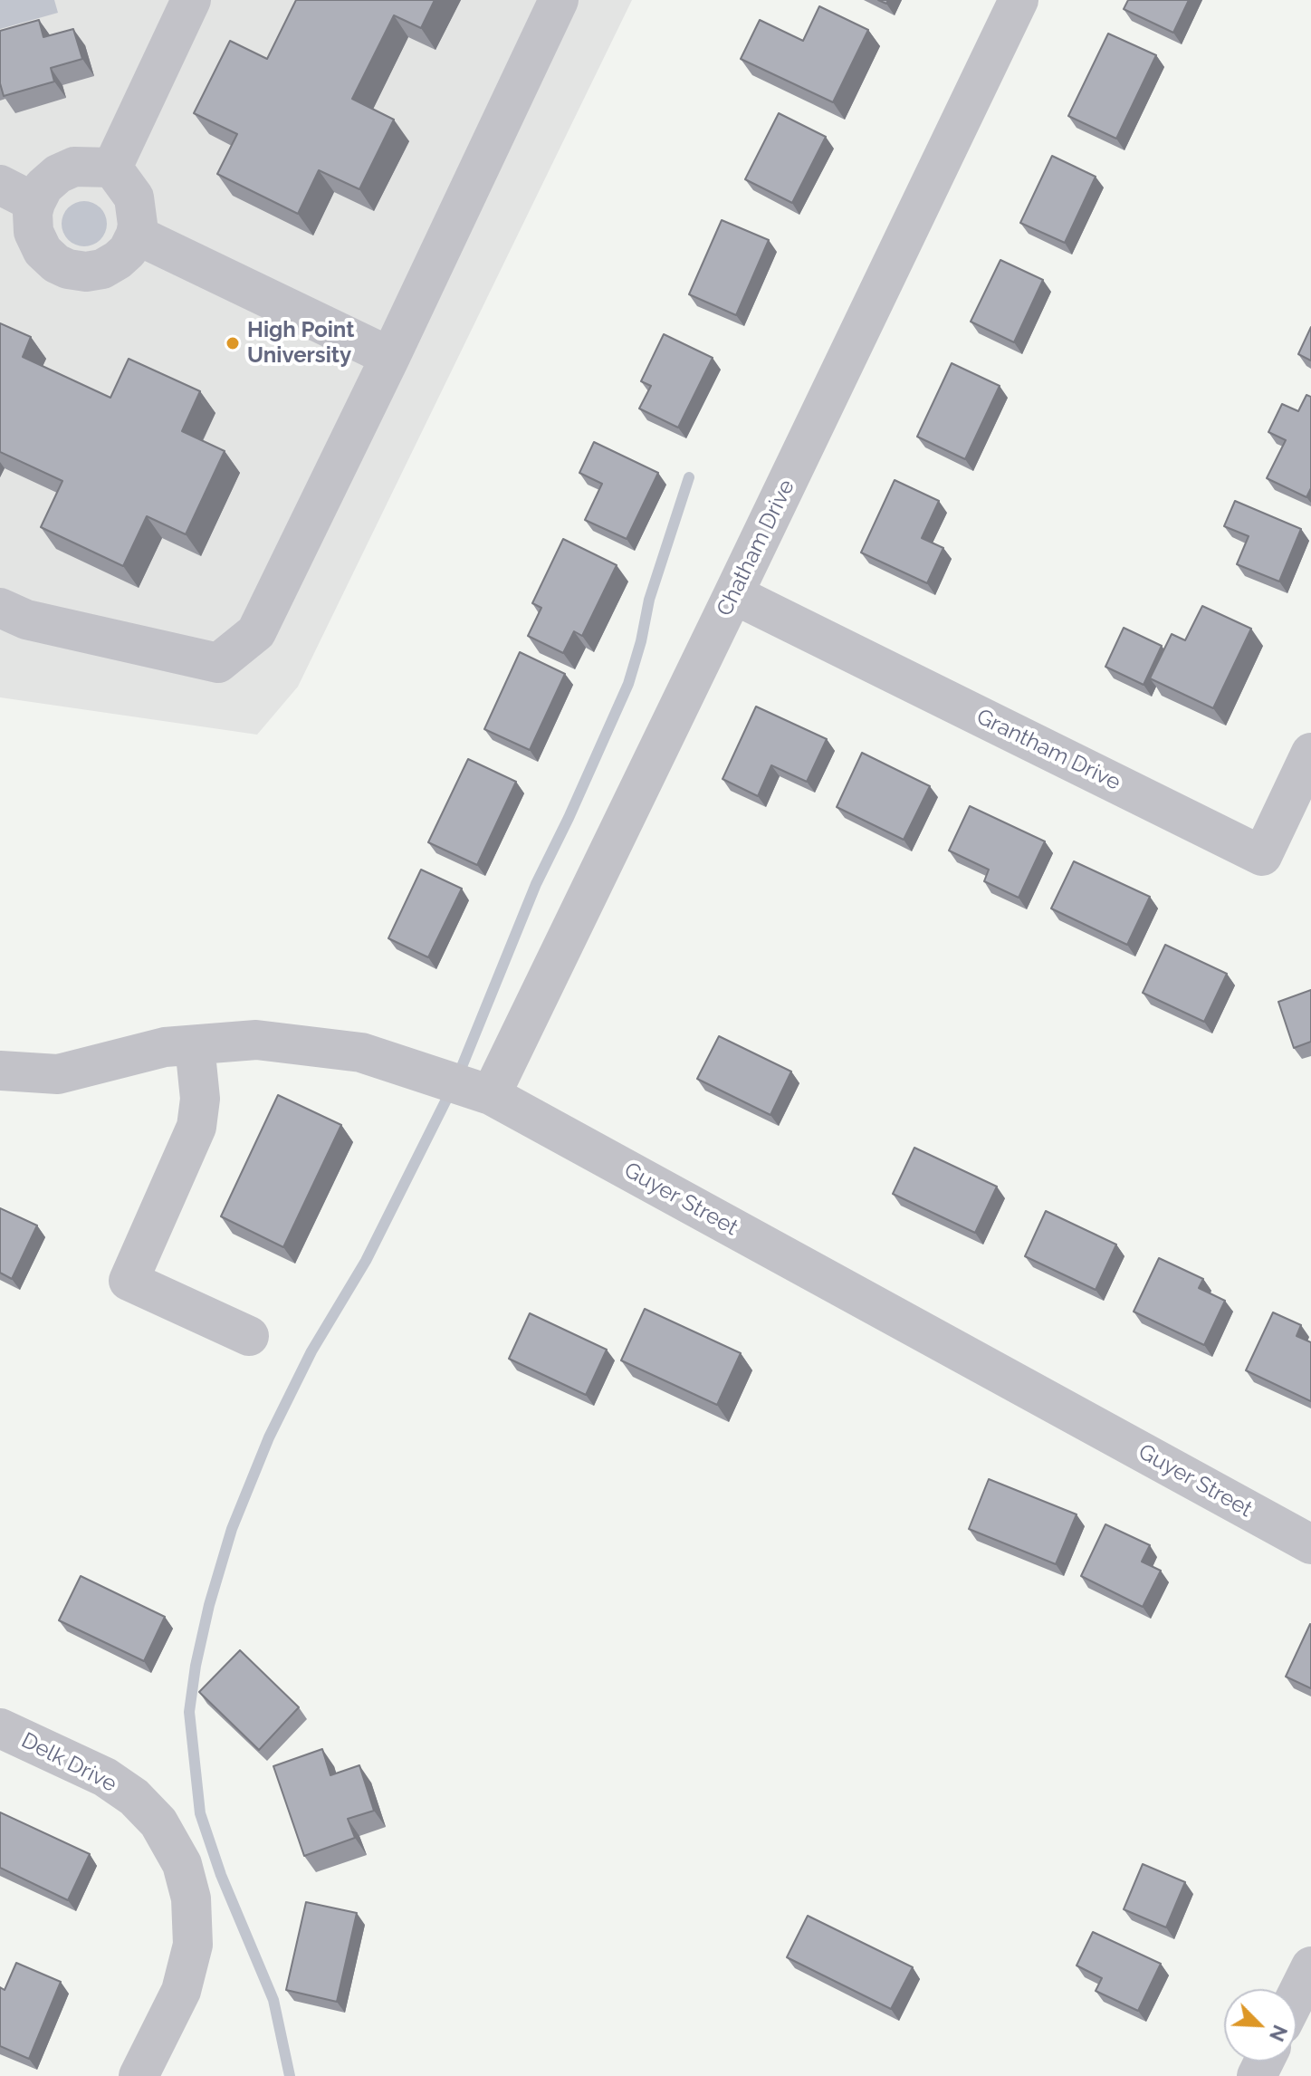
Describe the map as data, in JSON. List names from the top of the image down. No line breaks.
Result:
{"streets":{"street":["Chatham Drive","Grantham Drive","Guyer Street","Delk Drive"]},"crossings":[["Chatham Drive","Grantham Drive"],["Chatham Drive","Guyer Street"]],"places":["High Point University"],"north":"bottom right"}
